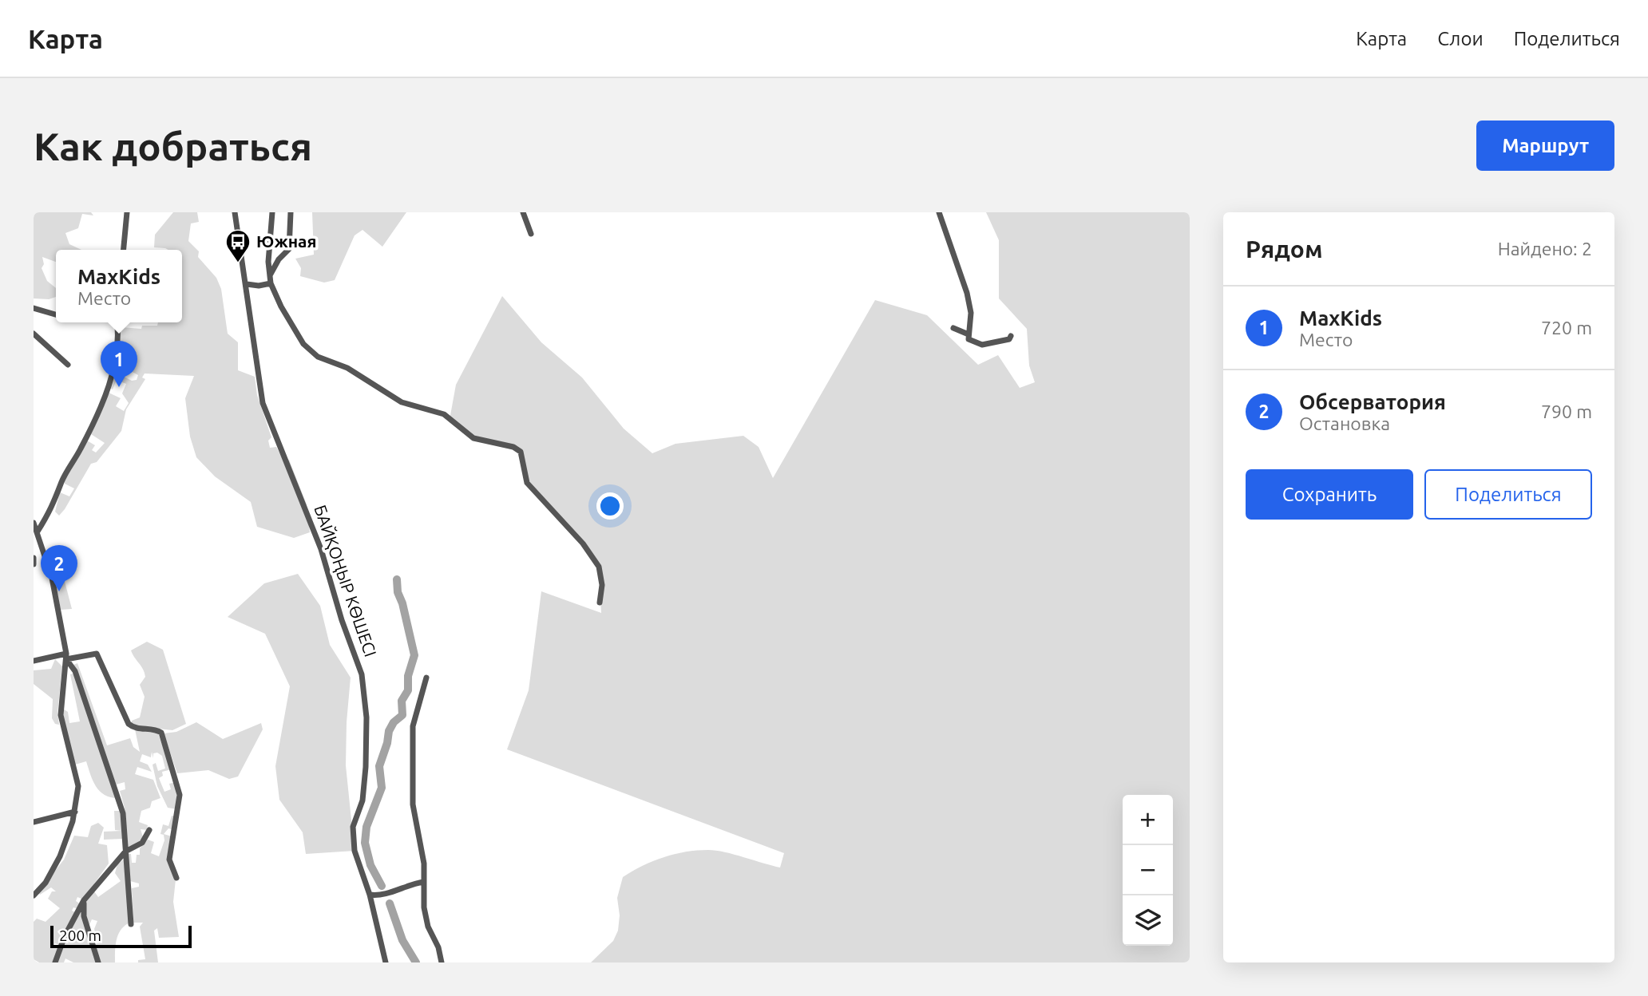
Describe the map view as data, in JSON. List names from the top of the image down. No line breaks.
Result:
{"streets":{"street":["БАЙҚОҢЫР КӨШЕСІ"]},"places":{"bus stop":["Южная"]},"scale_bar":"200 m","page":{"header":"Карта","nav":["Карта","Слои","Поделиться"],"buttons":["Маршрут",["Сохранить","Поделиться"]],"title":"Как добраться","heading":["Рядом","Найдено: 2"],"popup":["MaxKids","Место"],"list":[{"mark":"1","name":"MaxKids","note":"Место","value":"720 m"},{"mark":"2","name":"Обсерватория","note":"Остановка","value":"790 m"}],"pins":["1","2"],"map_buttons":["+","−"],"scale":"200 m"}}
